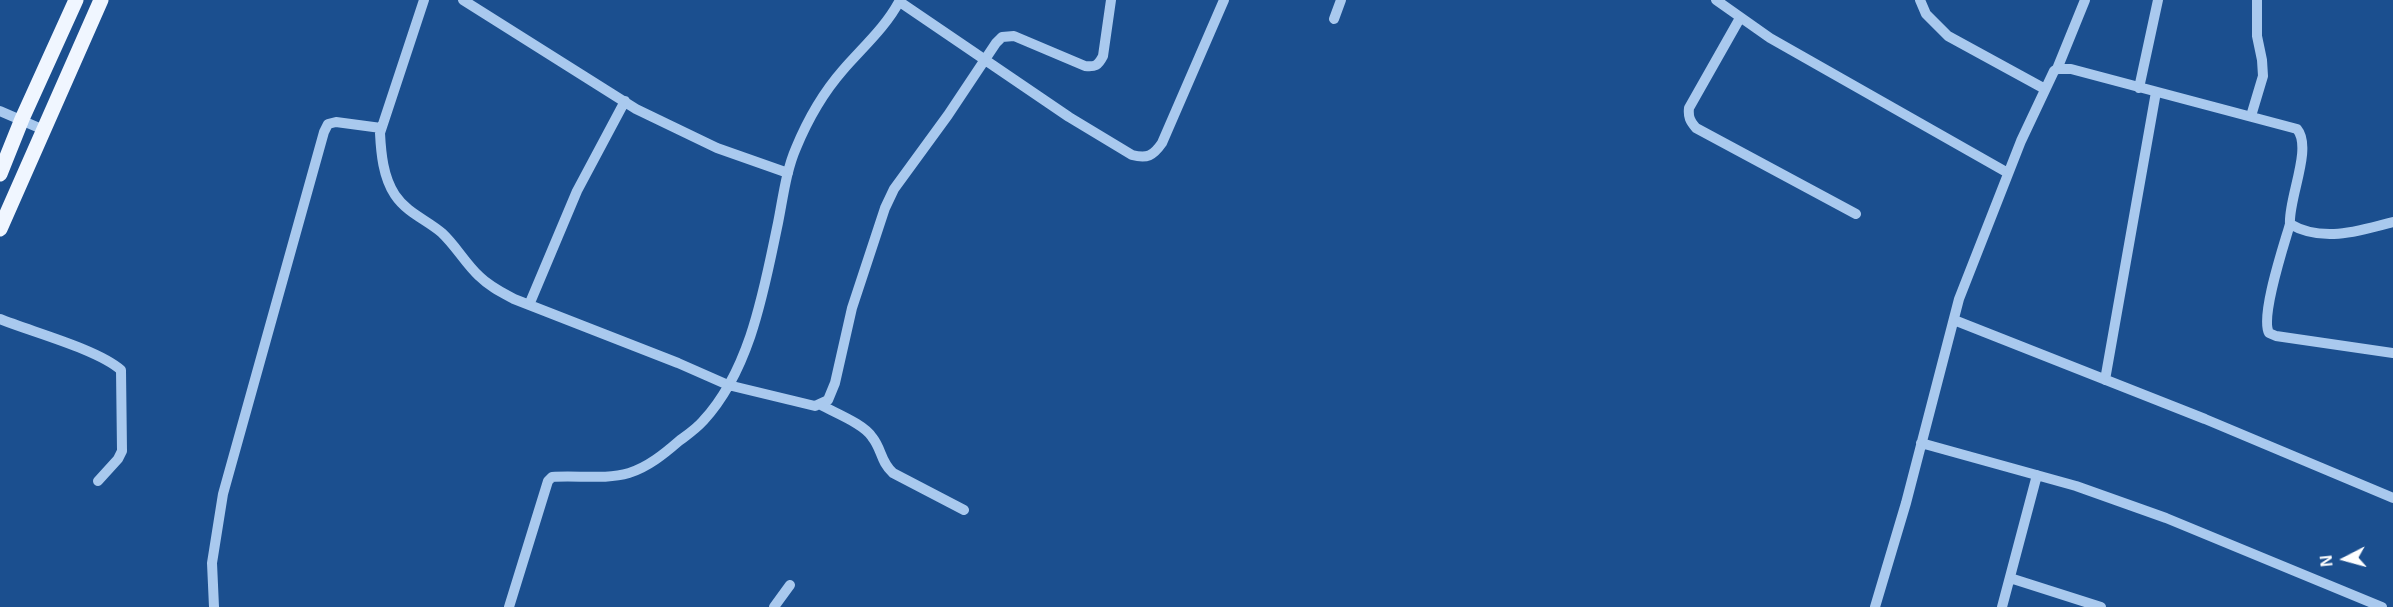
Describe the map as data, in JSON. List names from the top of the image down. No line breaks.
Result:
{"north":"left"}
